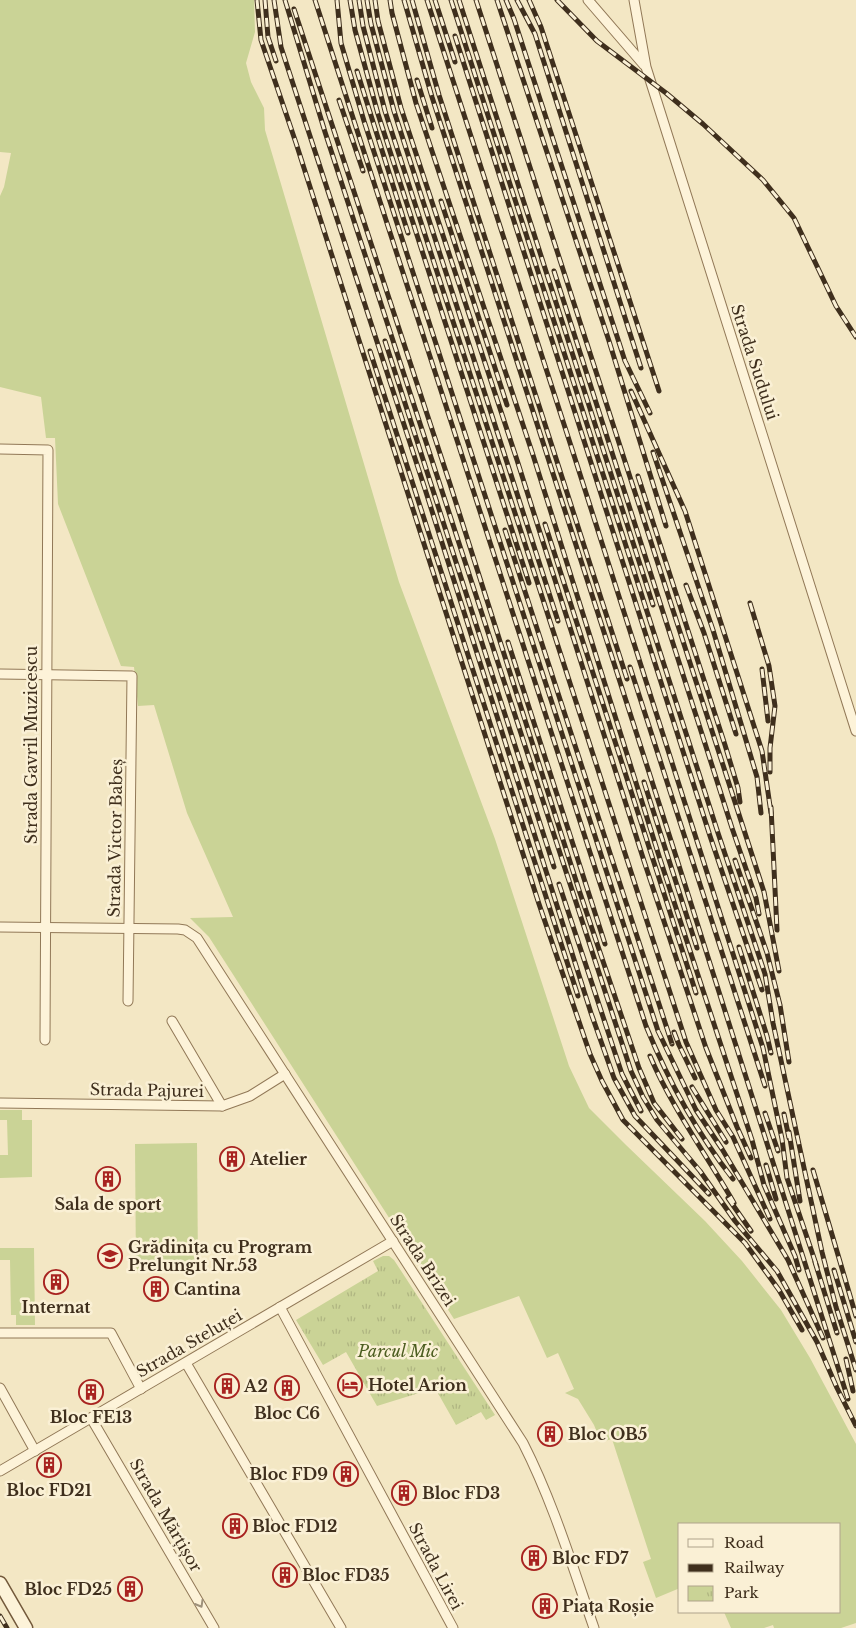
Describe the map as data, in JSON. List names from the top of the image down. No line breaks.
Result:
{"streets":{"street":["Strada Sudului","Strada Gavril Muzicescu","Strada Victor Babeș","Strada Pajurei","Strada Brizei","Strada Steluței","Strada Mărțișor","Strada Lirei"]},"crossings":[["Strada Gavril Muzicescu","Strada Victor Babeș"],["Strada Victor Babeș","Strada Brizei"],["Strada Pajurei","Strada Brizei"],["Strada Brizei","Strada Steluței"],["Strada Steluței","Strada Mărțișor"],["Strada Steluței","Strada Lirei"]],"one_way":["Strada Mărțișor"],"parks":["Parcul Mic"],"places":{"building":["Atelier","Sala de sport","Internat","Cantina","A2","Bloc C6","Bloc FE13","Bloc OB5","Bloc FD21","Bloc FD9","Bloc FD3","Bloc FD12","Bloc FD7","Bloc FD35","Bloc FD25","Piața Roșie"],"school or university":["Grădinița cu Program Prelungit Nr.53"],"hotel":["Hotel Arion"]},"legend":["Road","Railway","Park"]}
